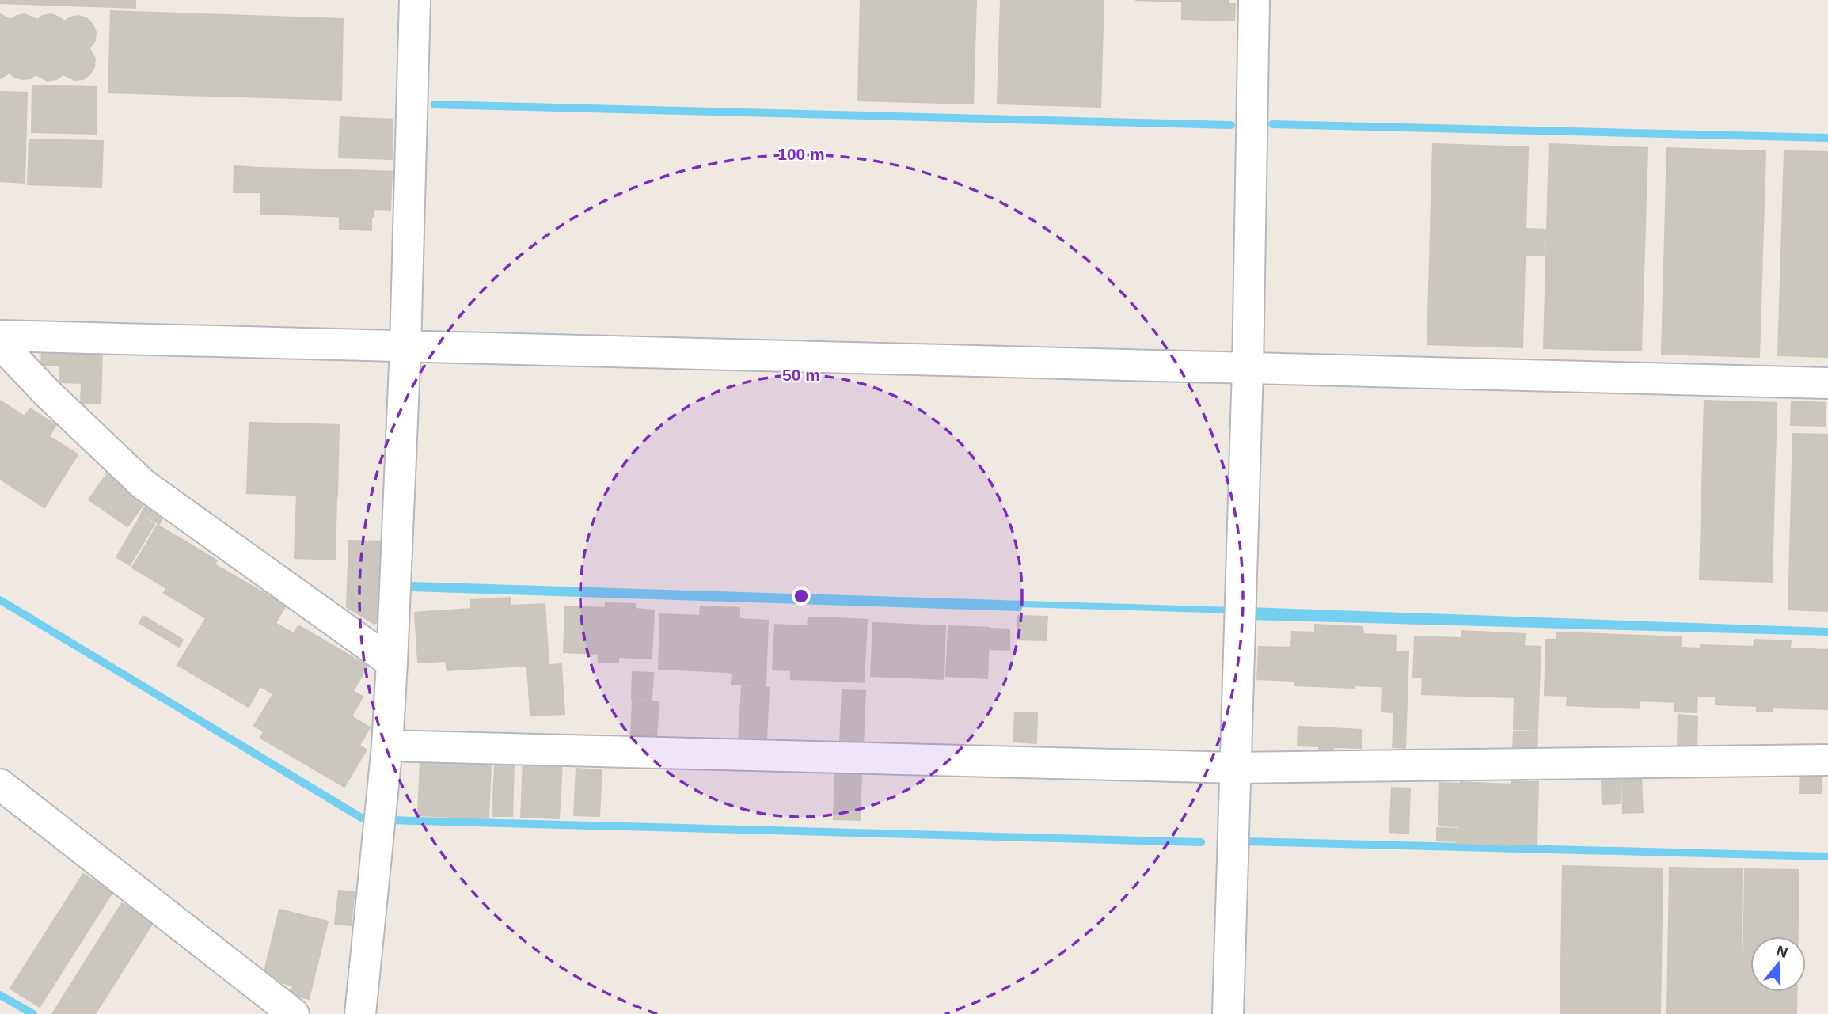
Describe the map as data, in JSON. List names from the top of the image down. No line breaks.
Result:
{"north":"top","rings":["100 m","50 m"]}
